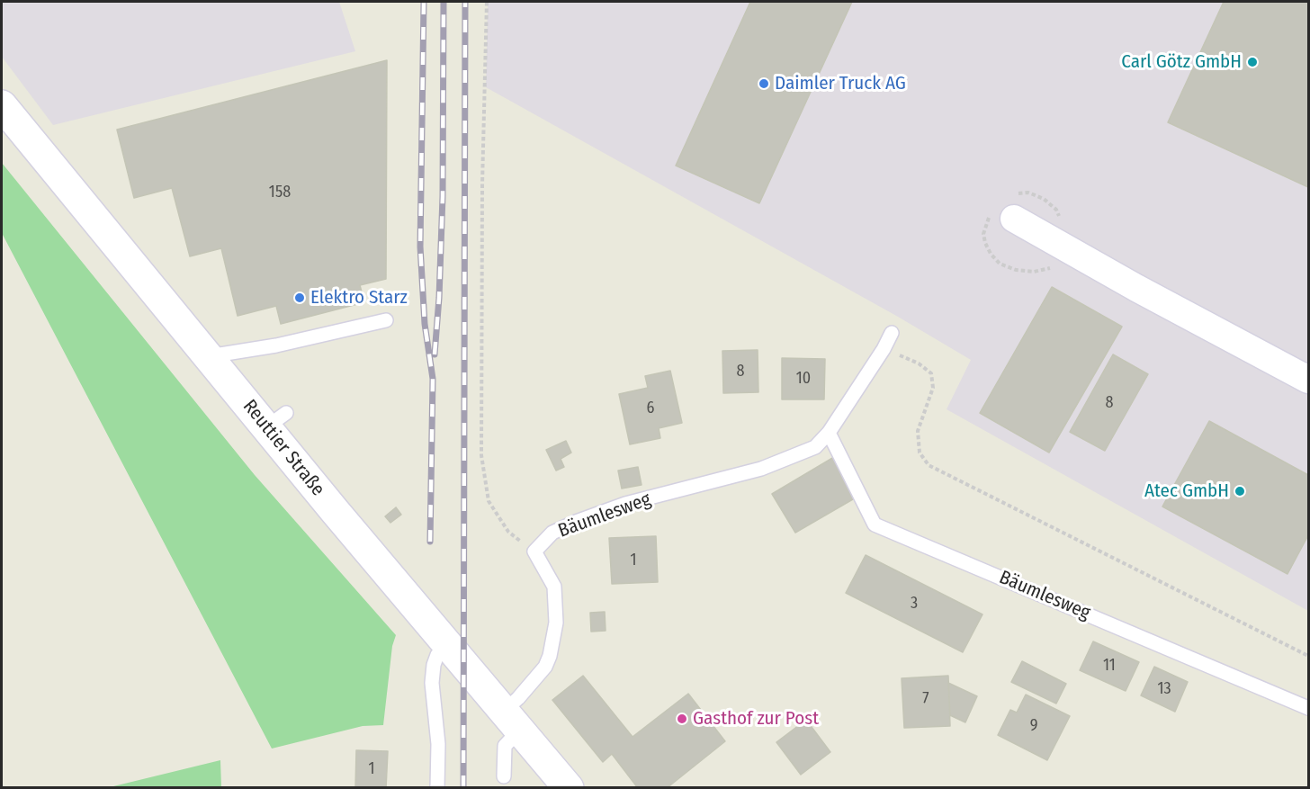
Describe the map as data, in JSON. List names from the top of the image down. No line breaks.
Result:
{"streets":{"main road":["Reuttier Straße"],"lane":["Bäumlesweg"]},"places":["Carl Götz GmbH","Daimler Truck AG","Elektro Starz","Atec GmbH","Gasthof zur Post"],"house_numbers":["158","8","10","8","6","1","3","11","13","7","9","1"]}
